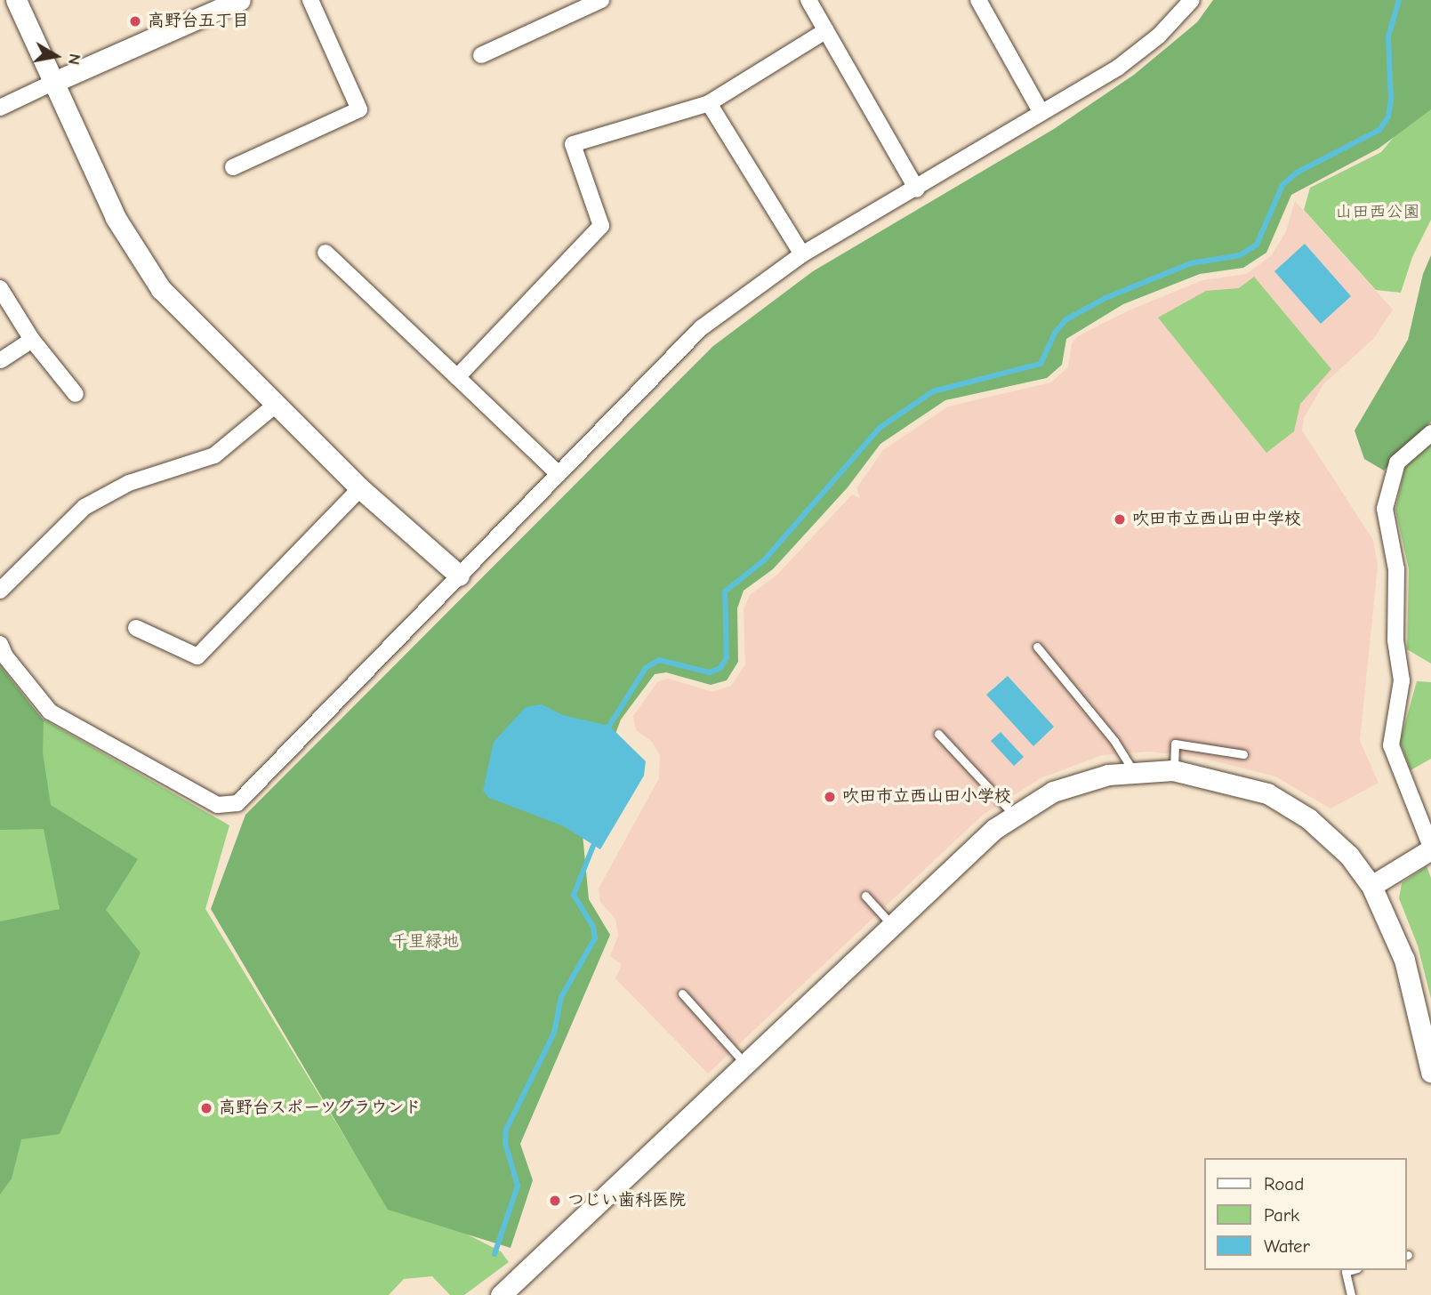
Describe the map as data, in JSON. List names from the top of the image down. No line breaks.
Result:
{"parks":["山田西公園","千里緑地"],"places":["高野台五丁目","吹田市立西山田中学校","吹田市立西山田小学校","高野台スポーツグラウンド","つじい歯科医院"],"legend":["Road","Park","Water"],"north":"right"}
